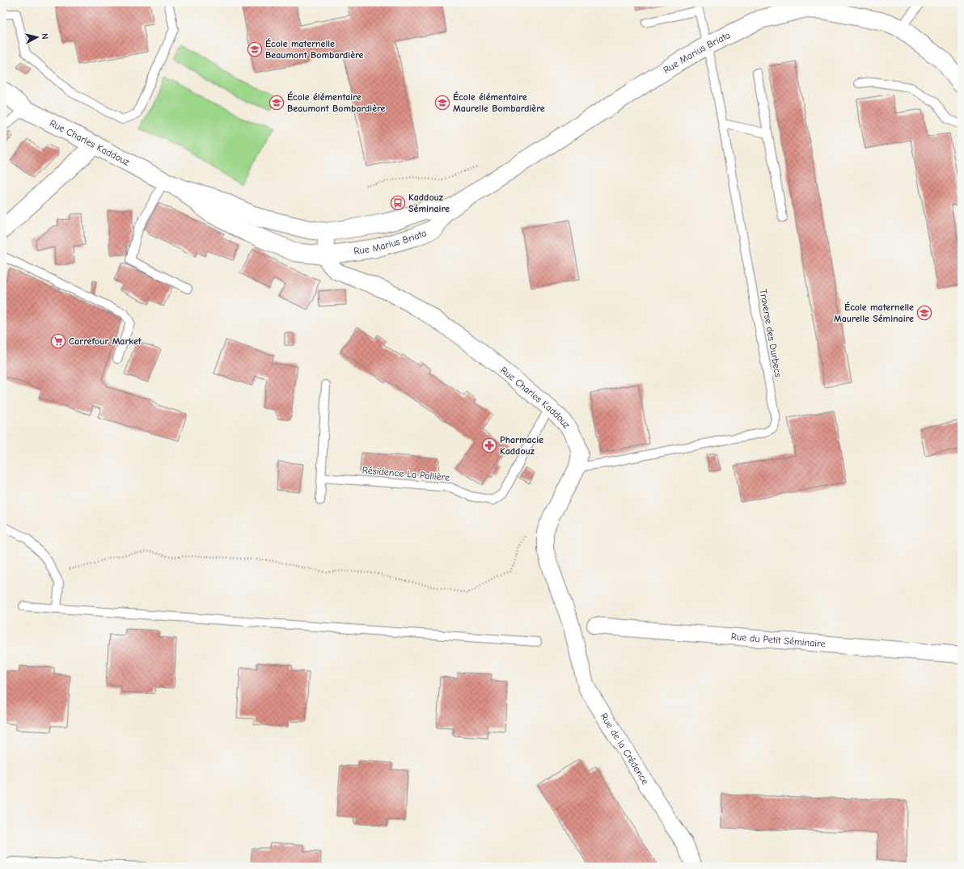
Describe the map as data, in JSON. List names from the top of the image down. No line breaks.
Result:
{"streets":{"street":["Rue Marius Briata","Rue Charles Kaddouz","Rue du Petit Séminaire","Rue de la Crédence"],"lane":["Traverse des Durbecs","Résidence La Pallière"]},"crossings":[["Rue Marius Briata","Rue Charles Kaddouz"],["Rue Marius Briata","Traverse des Durbecs"],["Rue Charles Kaddouz","Traverse des Durbecs"],["Rue Charles Kaddouz","Résidence La Pallière"],["Rue Charles Kaddouz","Rue de la Crédence"]],"places":{"school or university":["École maternelle Beaumont Bombardière","École élémentaire Beaumont Bombardière","École élémentaire Maurelle Bombardière","École maternelle Maurelle Séminaire"],"bus stop":["Kaddouz Séminaire"],"supermarket":["Carrefour Market"],"pharmacy":["Pharmacie Kaddouz"]},"north":"right"}
